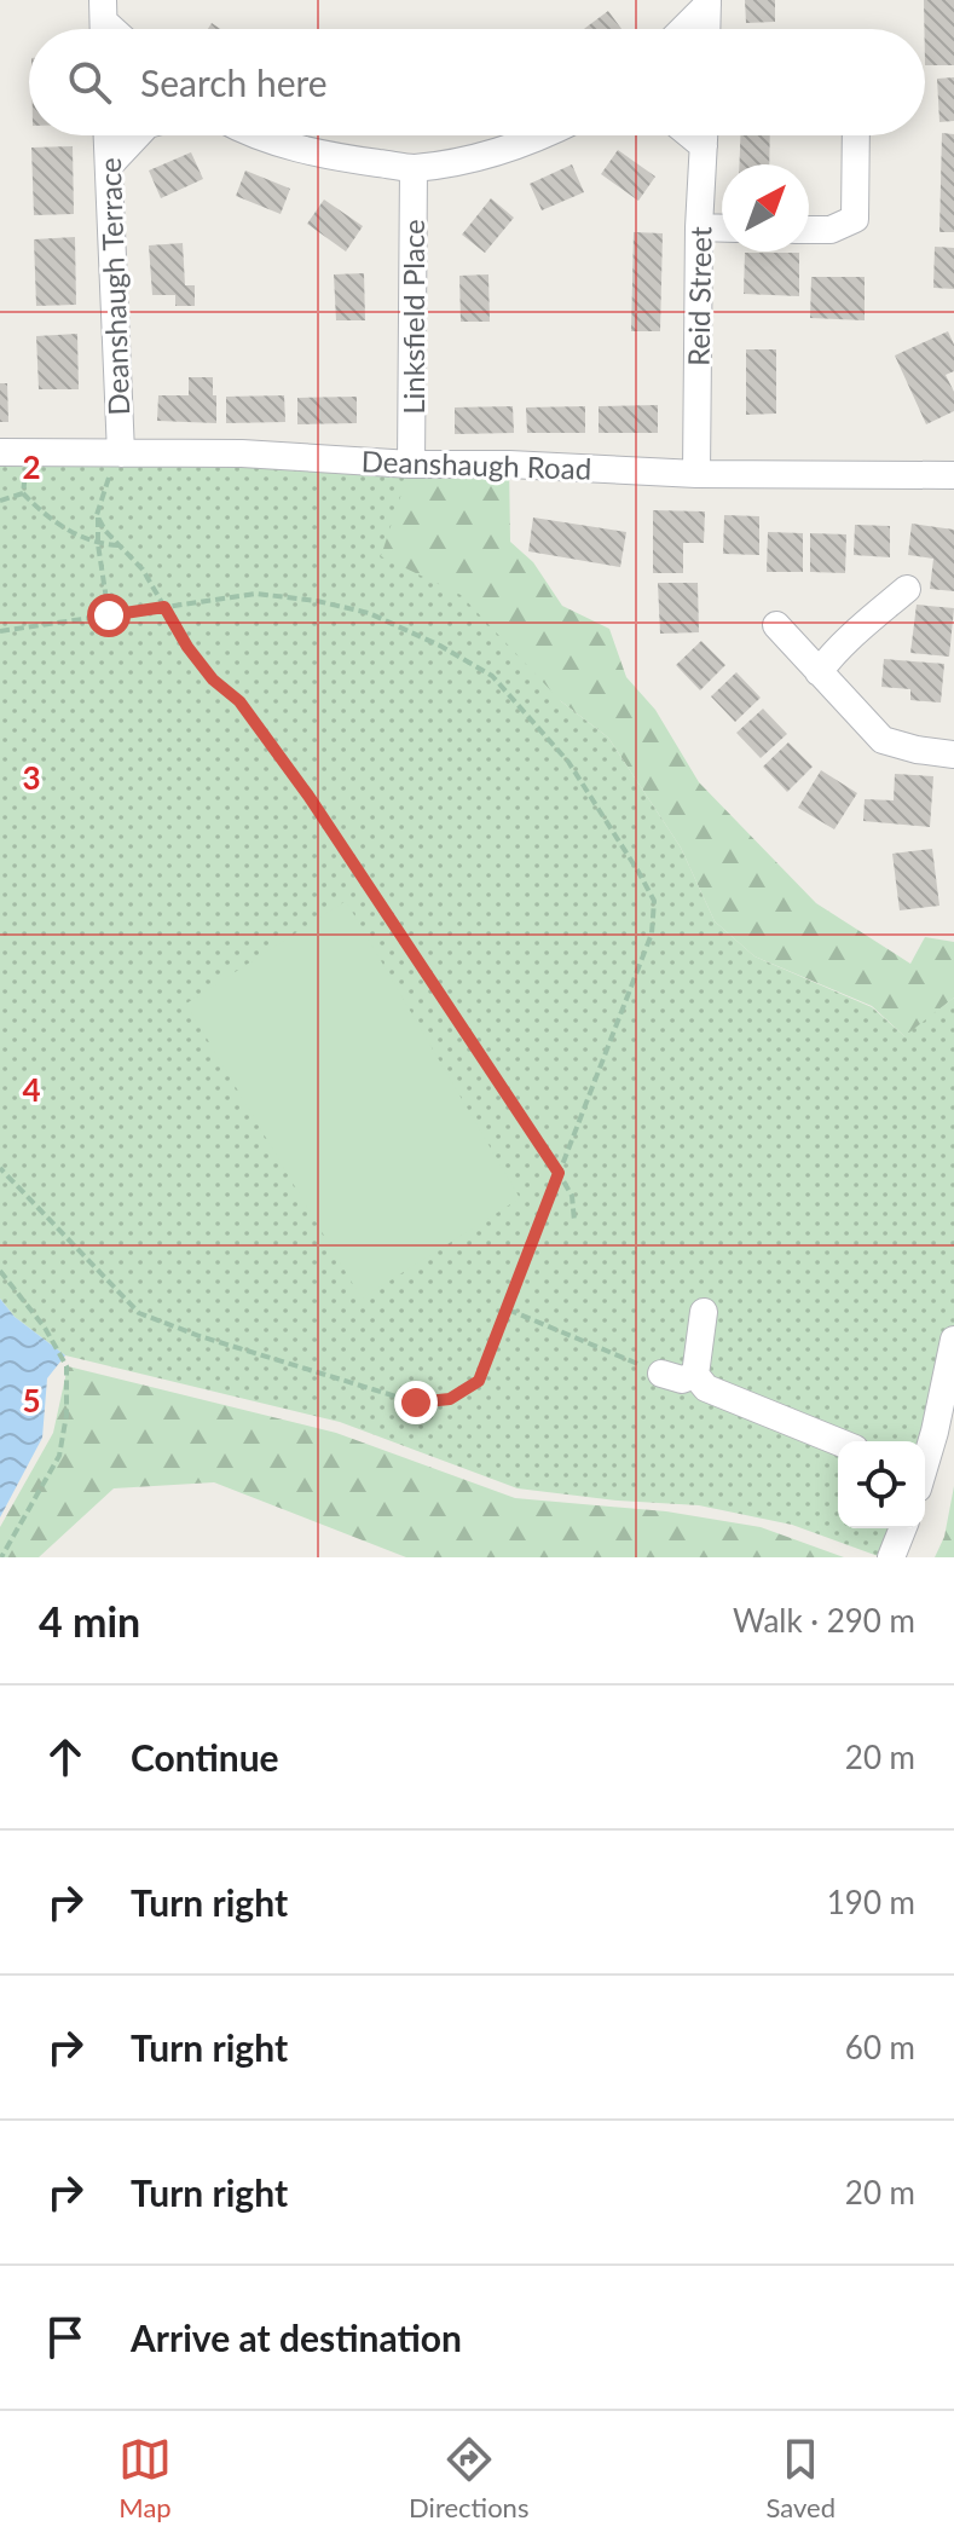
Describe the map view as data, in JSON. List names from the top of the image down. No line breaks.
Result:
{"streets":{"street":["Deanshaugh Terrace","Reid Street","Linksfield Place","Deanshaugh Road"]},"crossings":[["Deanshaugh Terrace","Deanshaugh Road"],["Reid Street","Deanshaugh Road"],["Linksfield Place","Deanshaugh Road"]],"north":"top right","page":{"search":"Search here","heading":["4 min","Walk · 290 m"],"list":[["Continue","20 m"],["Turn right","190 m"],["Turn right","60 m"],["Turn right","20 m"],"Arrive at destination"],"nav":["Map","Directions","Saved"]},"grid":{"rows":["2","3","4","5"]}}
